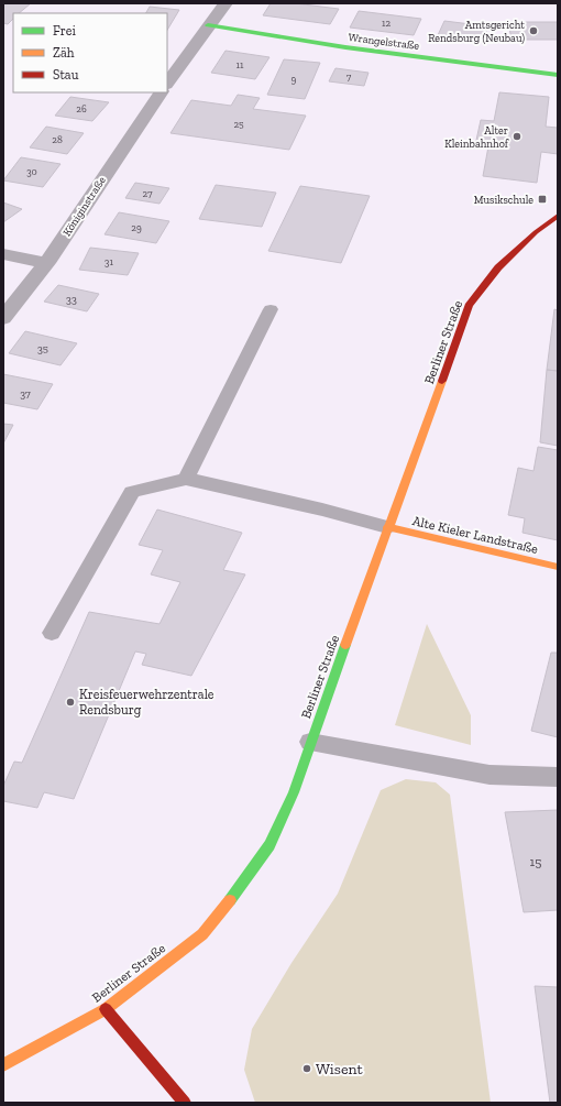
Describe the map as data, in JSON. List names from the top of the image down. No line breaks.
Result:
{"streets":{"main road":["Wrangelstraße","Berliner Straße","Alte Kieler Landstraße"],"street":["Königinstraße"]},"crossings":[["Berliner Straße","Alte Kieler Landstraße"]],"places":{"other":["Amtsgericht Rendsburg (Neubau)","Alter Kleinbahnhof","Kreisfeuerwehrzentrale Rendsburg","Wisent"],"transit":["Musikschule"]},"house_numbers":["12","11","7","9","26","25","28","30","27","29","31","33","35","37","15"],"legend":["Frei","Zäh","Stau"]}
